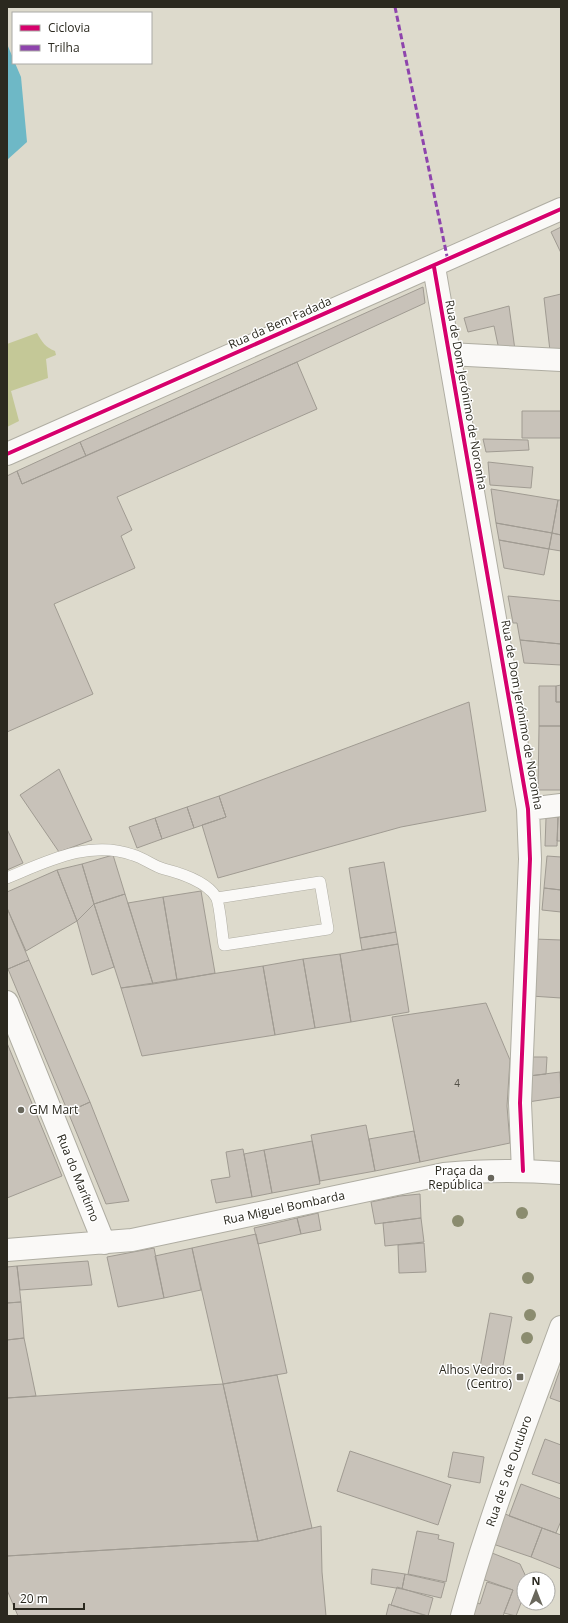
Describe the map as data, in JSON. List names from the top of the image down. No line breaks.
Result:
{"streets":{"street":["Rua da Bem Fadada","Rua de Dom Jerónimo de Noronha","Rua do Marítimo","Rua Miguel Bombarda","Rua de 5 de Outubro"]},"crossings":[["Rua da Bem Fadada","Rua de Dom Jerónimo de Noronha"],["Rua de Dom Jerónimo de Noronha","Rua Miguel Bombarda"],["Rua do Marítimo","Rua Miguel Bombarda"]],"places":{"other":["GM Mart","Praça da República"],"transit":["Alhos Vedros (Centro)"]},"house_numbers":["4"],"legend":["Ciclovia","Trilha"],"scale_bar":"20 m","north":"top"}
